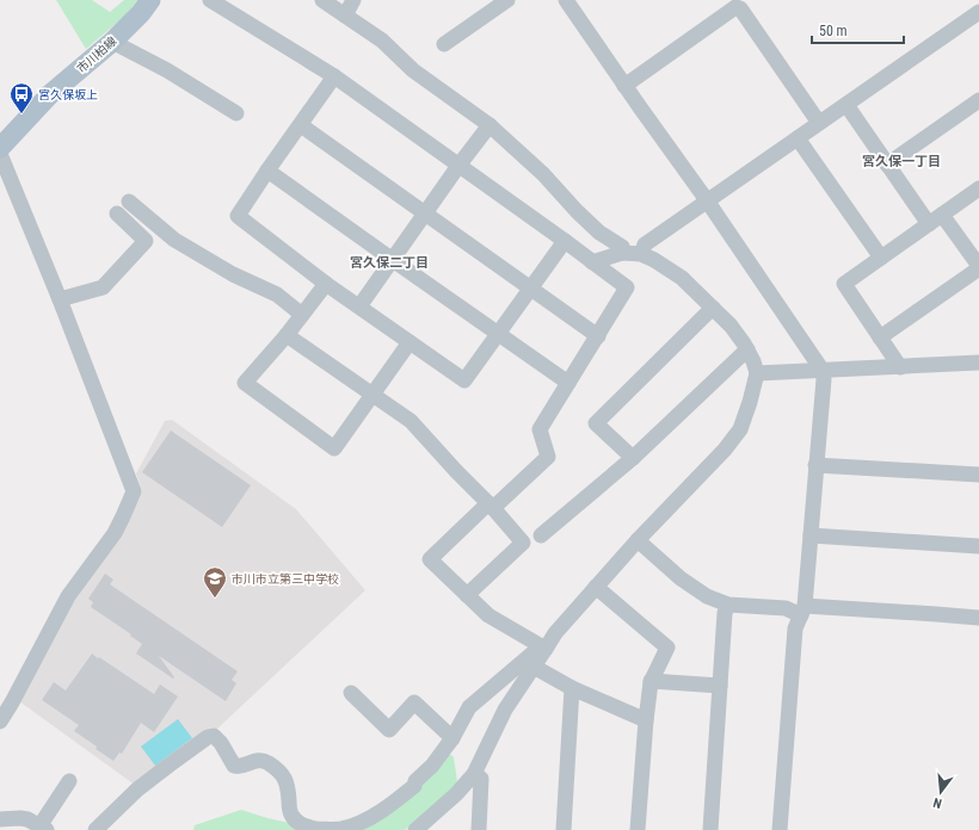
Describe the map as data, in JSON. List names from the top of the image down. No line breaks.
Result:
{"streets":{"main road":["市川柏線"]},"districts":["宮久保一丁目","宮久保二丁目"],"places":{"bus stop":["宮久保坂上"],"school or university":["市川市立第三中学校"]},"scale_bar":"50 m","north":"bottom"}
